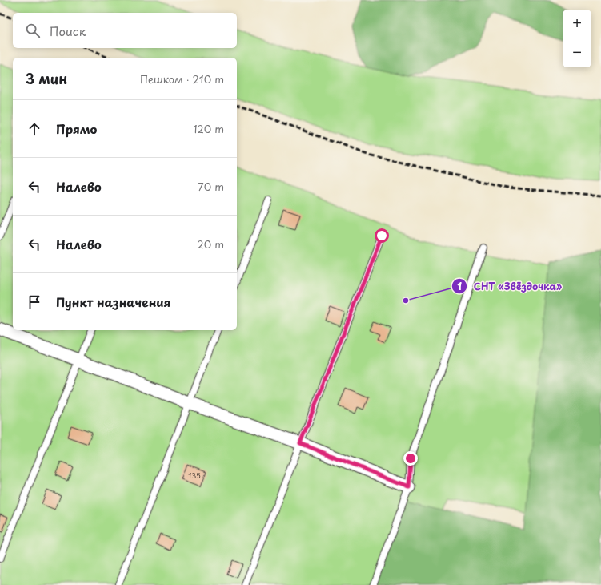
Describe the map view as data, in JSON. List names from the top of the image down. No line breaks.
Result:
{"places":["СНТ «Звёздочка»"],"house_numbers":["135"],"page":{"map_buttons":["+","−"],"search":"Поиск","heading":["3 мин","Пешком · 210 m"],"list":[["Прямо","120 m"],["Налево","70 m"],["Налево","20 m"],"Пункт назначения"]}}
